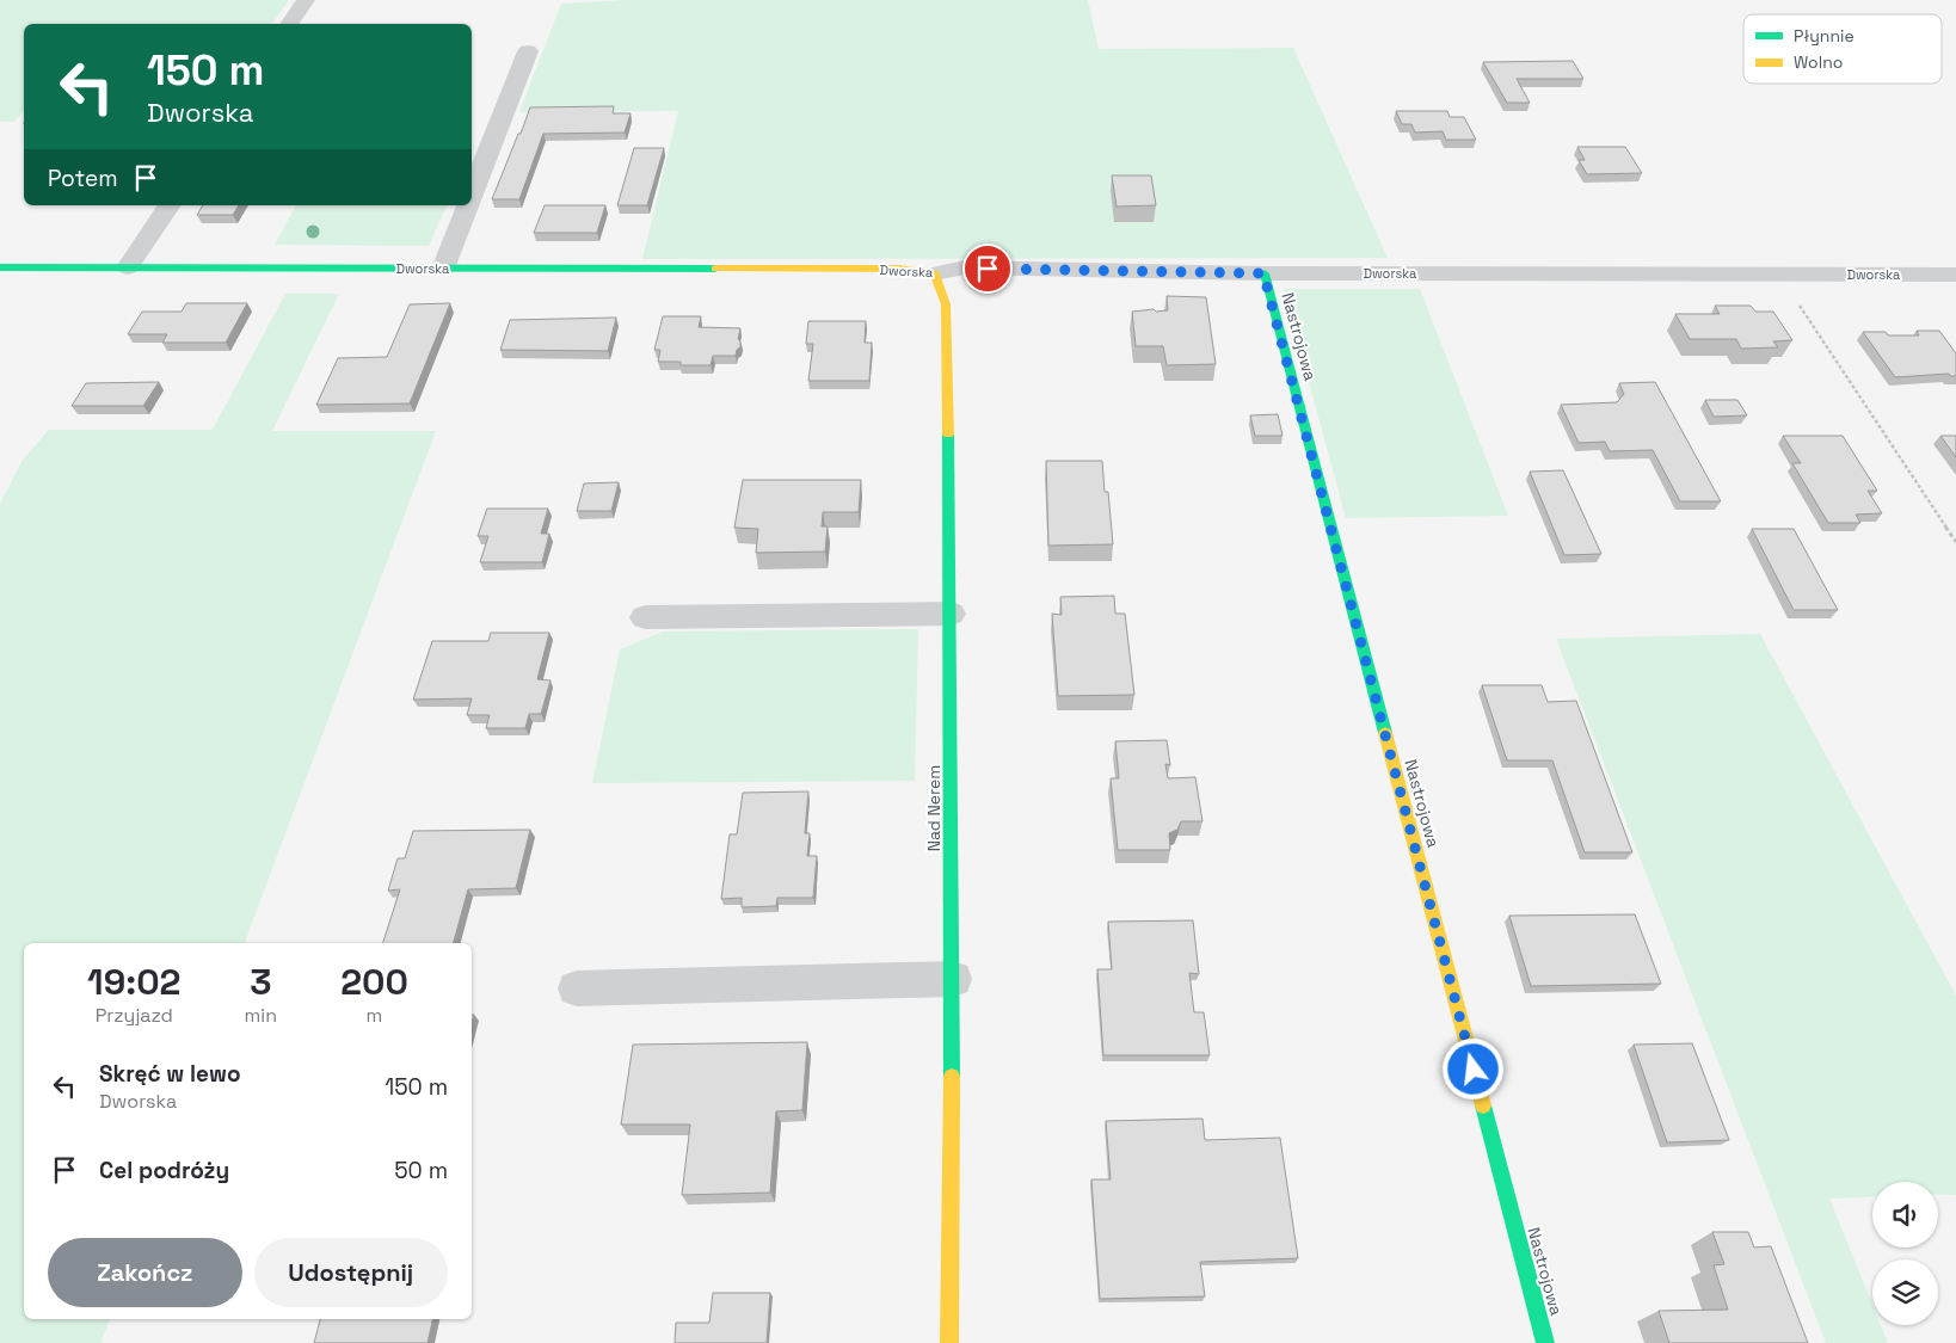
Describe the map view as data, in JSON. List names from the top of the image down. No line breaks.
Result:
{"streets":{"street":["Dworska","Nastrojowa","Nad Nerem"]},"crossings":[["Dworska","Nastrojowa"],["Dworska","Nad Nerem"]],"legend":["Płynnie","Wolno"],"page":{"turn":["150 m","Dworska"],"then":"Potem","eta":["19:02","Przyjazd","3","min","200","m"],"list":[{"name":"Skręć w lewo","note":"Dworska","value":"150 m"},{"name":"Cel podróży","value":"50 m"}],"buttons":["Zakończ","Udostępnij"]}}
